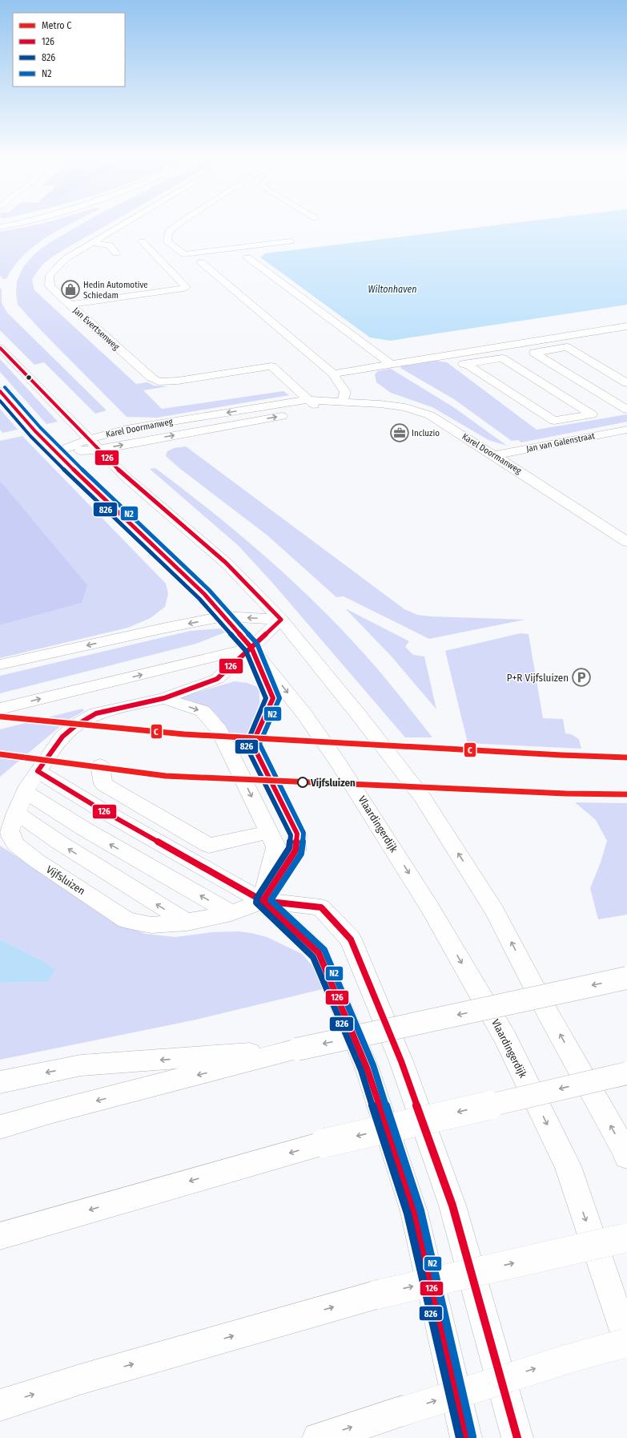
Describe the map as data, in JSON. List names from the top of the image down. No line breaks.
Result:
{"streets":{"main road":["Jan Evertsenweg","Karel Doormanweg","Jan van Galenstraat","Vlaardingerdijk","Vijfsluizen"]},"crossings":[["Jan Evertsenweg","Karel Doormanweg"],["Karel Doormanweg","Jan van Galenstraat"],["Karel Doormanweg","Vlaardingerdijk"],["Vlaardingerdijk","Vijfsluizen"]],"water":["Wiltonhaven"],"places":{"shop":["Hedin Automotive Schiedam"],"office":["Incluzio"],"parking":["P+R Vijfsluizen"],"other":["Vijfsluizen"]},"lines":["transit line 126","transit line N2","transit line 826","metro line C"],"legend":["Metro C","126","826","N2"]}
